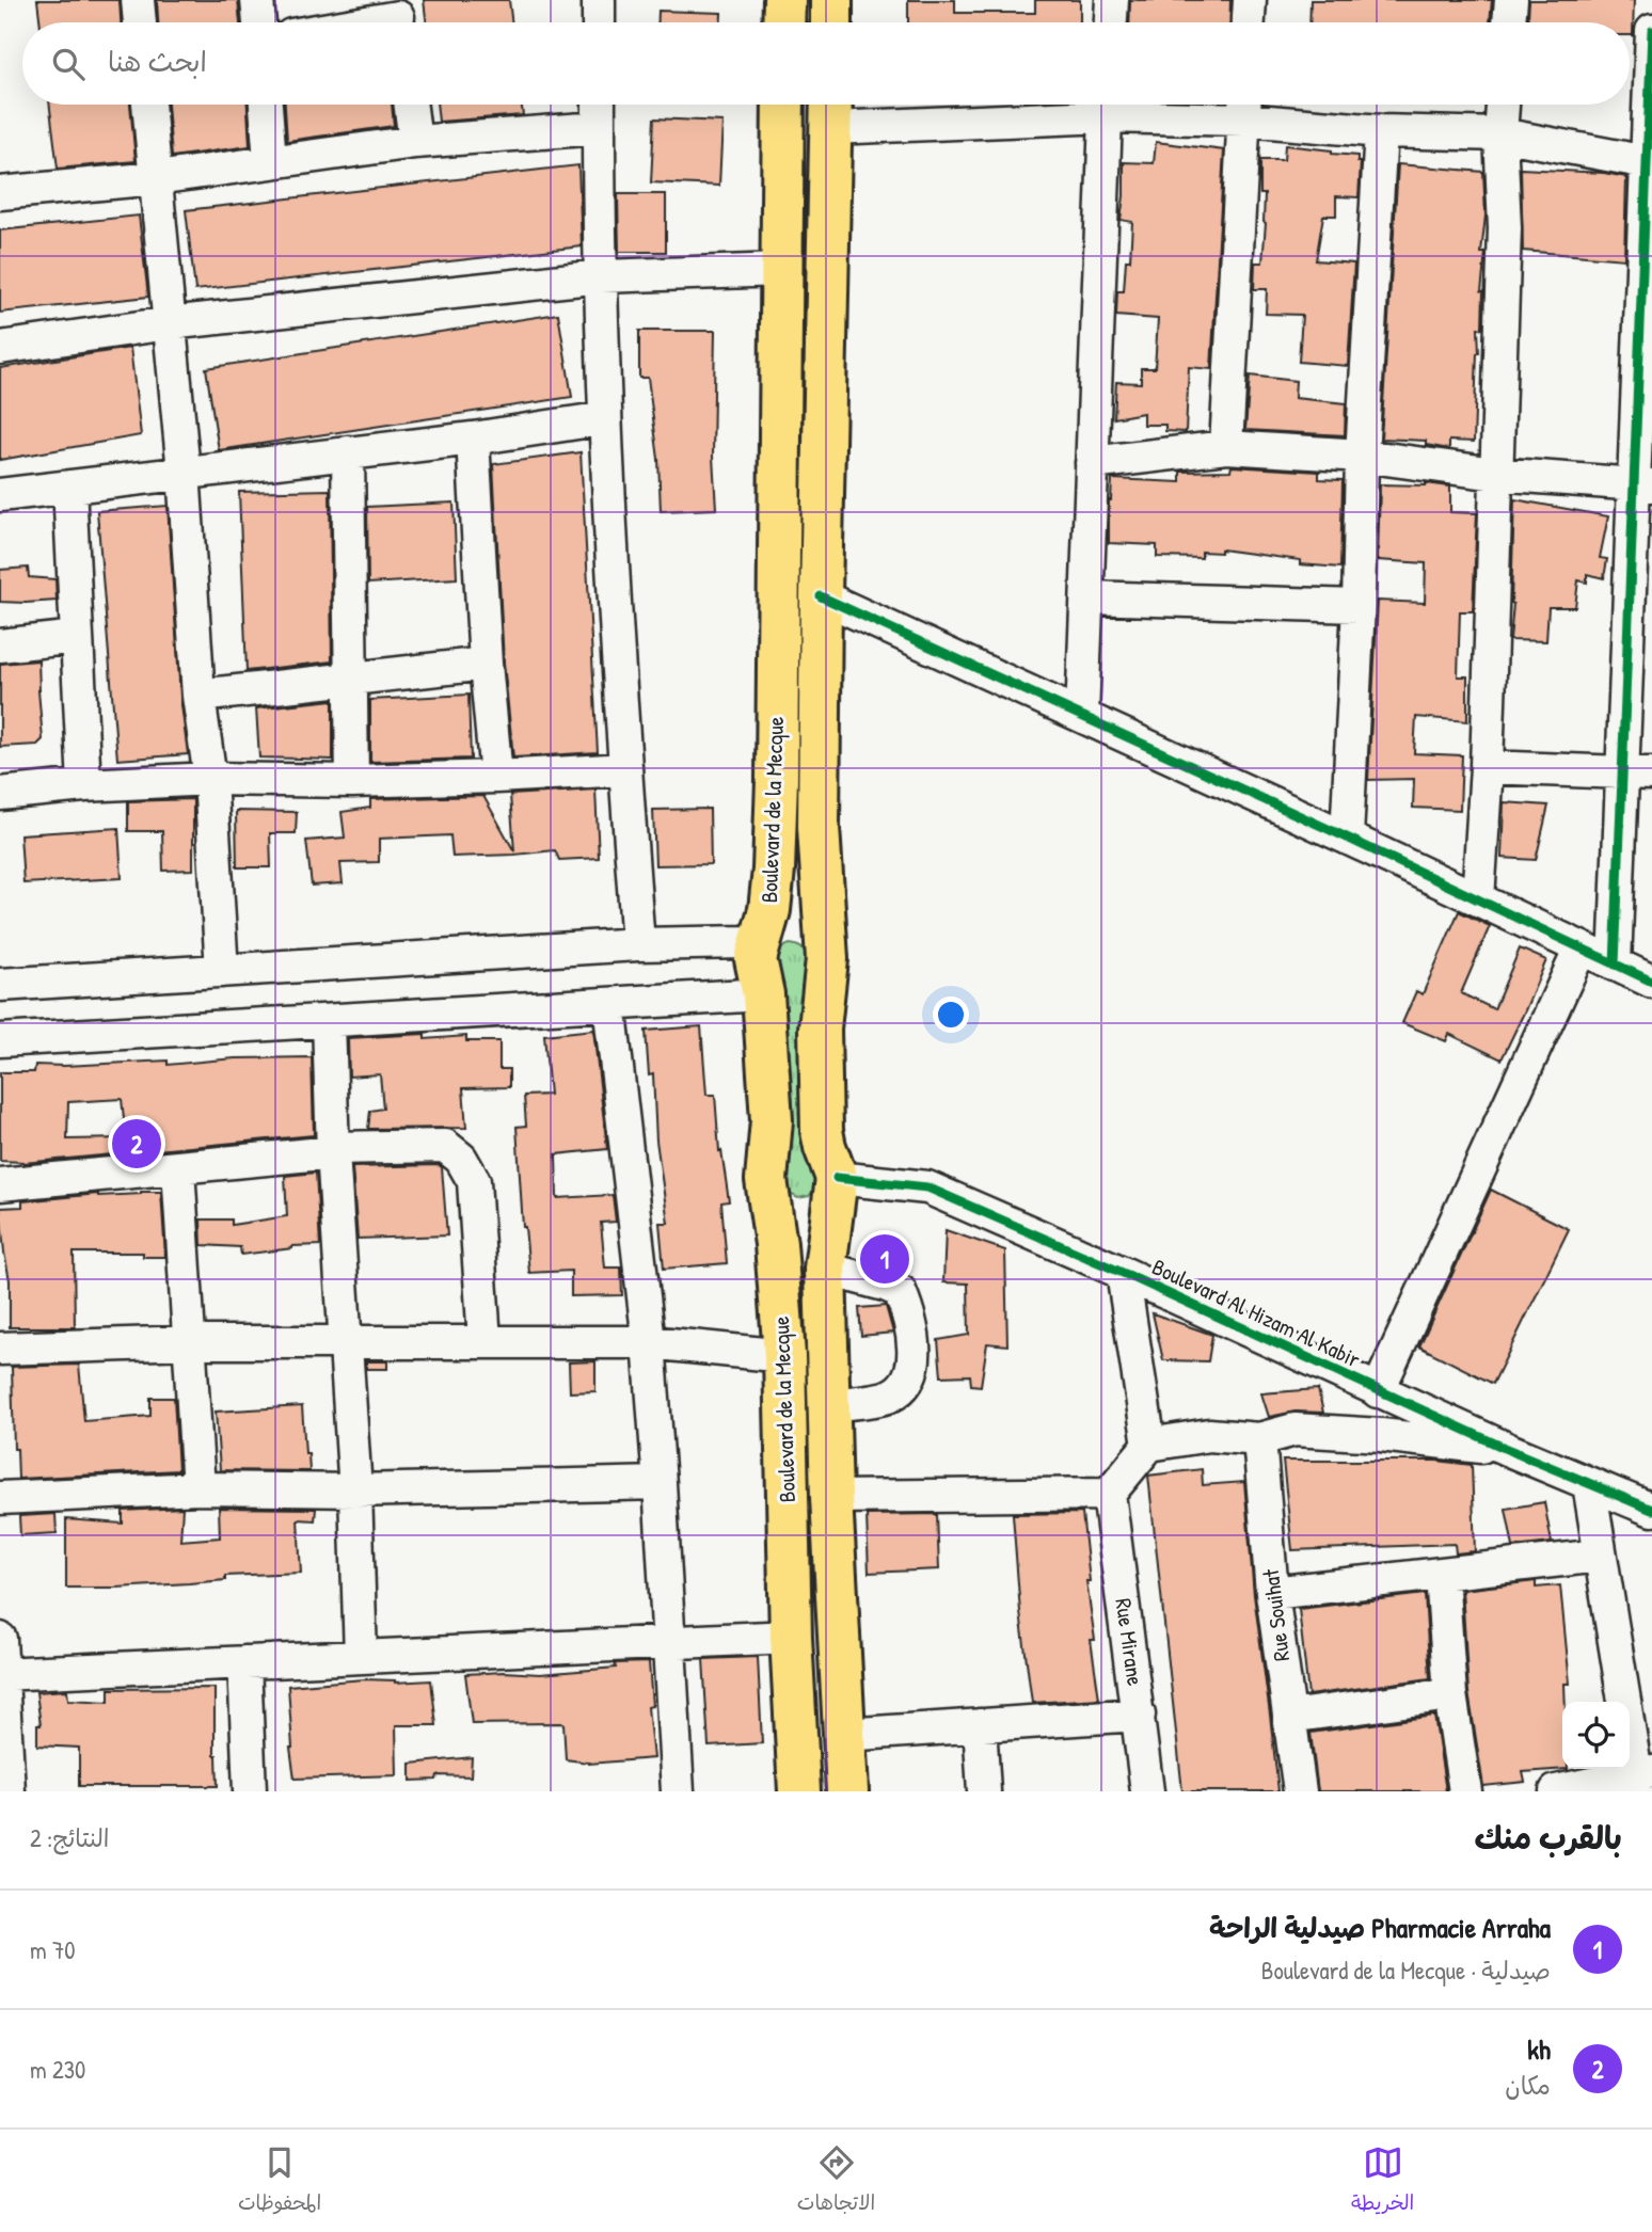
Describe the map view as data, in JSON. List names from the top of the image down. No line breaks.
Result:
{"streets":{"main road":["Boulevard de la Mecque"],"street":["Boulevard Al Hizam Al Kabir","Rue Souihat","Rue Mirane"]},"crossings":[["Boulevard de la Mecque","Boulevard Al Hizam Al Kabir"]],"page":{"search":"ابحث هنا","pins":["2","1"],"heading":["بالقرب منك","النتائج: 2"],"list":[{"mark":"1","name":"Pharmacie Arraha صيدلية الراحة","note":"صيدلية · Boulevard de la Mecque","value":"70 m"},{"mark":"2","name":"kh","note":"مكان","value":"230 m"}],"nav":["الخريطة","الاتجاهات","المحفوظات"]}}
